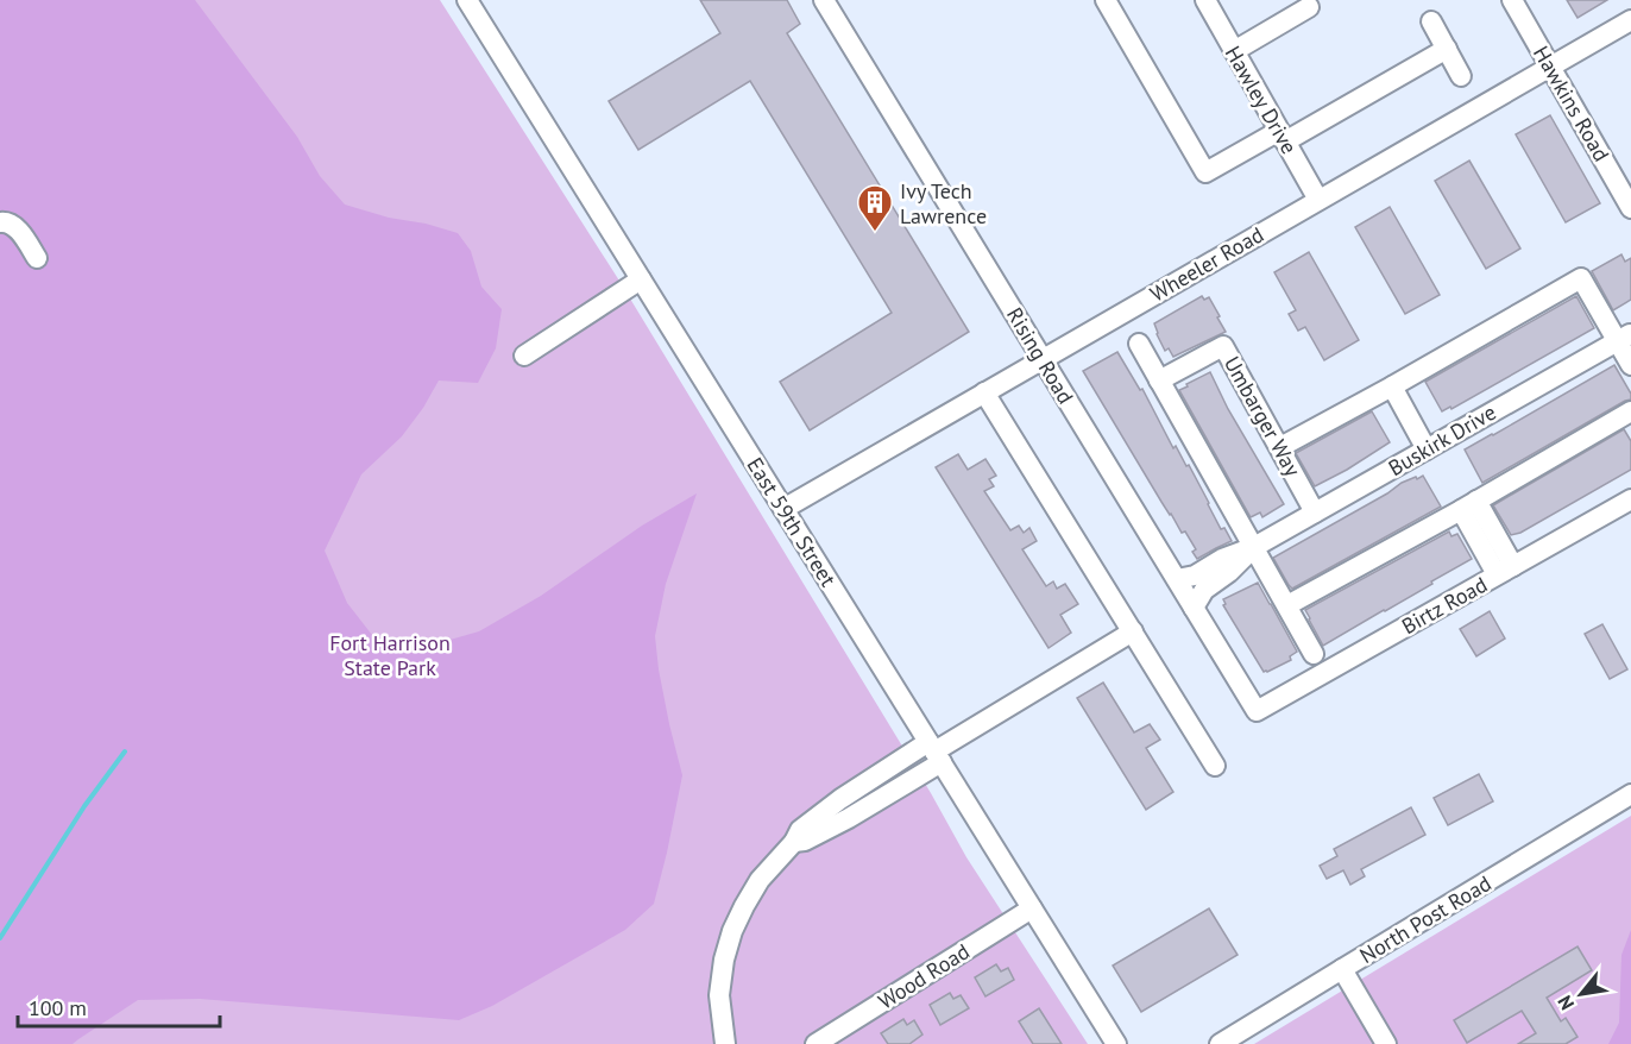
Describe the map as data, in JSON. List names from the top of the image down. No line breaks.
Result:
{"streets":{"street":["Hawley Drive","Hawkins Road","Wheeler Road","Rising Road","Umbarger Way","Buskirk Drive","East 59th Street","Birtz Road","North Post Road","Wood Road"]},"crossings":[["Hawley Drive","Wheeler Road"],["Hawkins Road","Wheeler Road"],["Wheeler Road","Rising Road"],["Wheeler Road","East 59th Street"],["Rising Road","Buskirk Drive"],["Rising Road","Birtz Road"],["Umbarger Way","Buskirk Drive"],["East 59th Street","Wood Road"]],"parks":["Fort Harrison State Park"],"places":{"building":["Ivy Tech Lawrence"]},"scale_bar":"100 m","north":"bottom left"}
